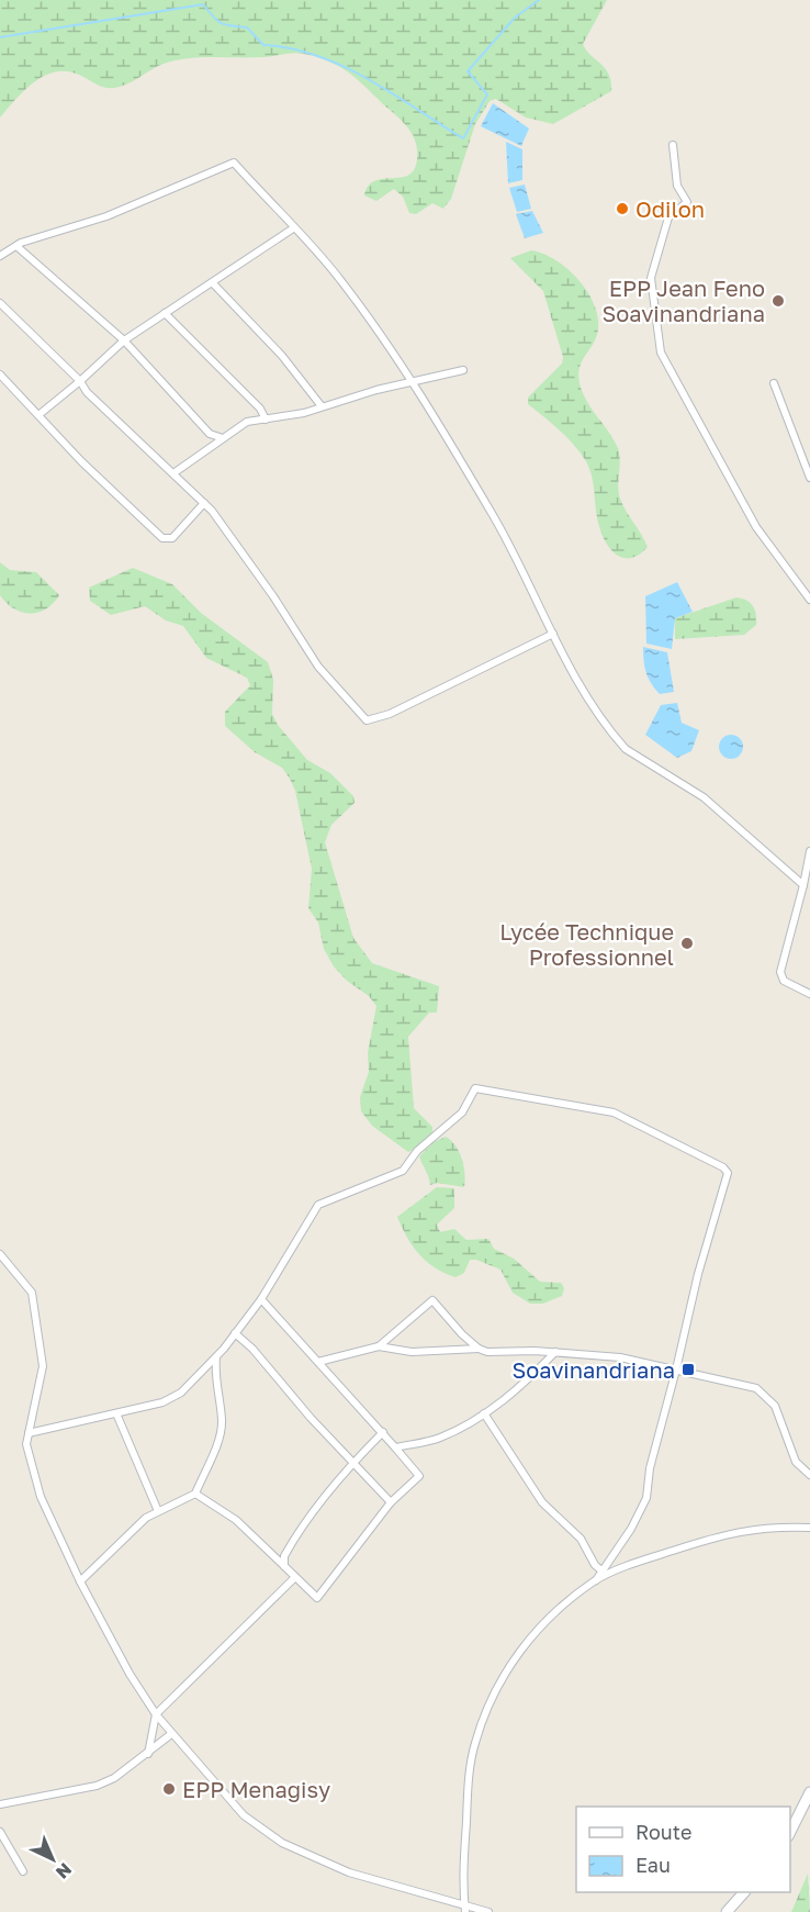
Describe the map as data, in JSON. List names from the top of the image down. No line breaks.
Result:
{"places":{"other":["Odilon","EPP Jean Feno Soavinandriana","Lycée Technique Professionnel","EPP Menagisy"],"transit":["Soavinandriana"]},"legend":["Route","Eau"],"north":"bottom right"}
